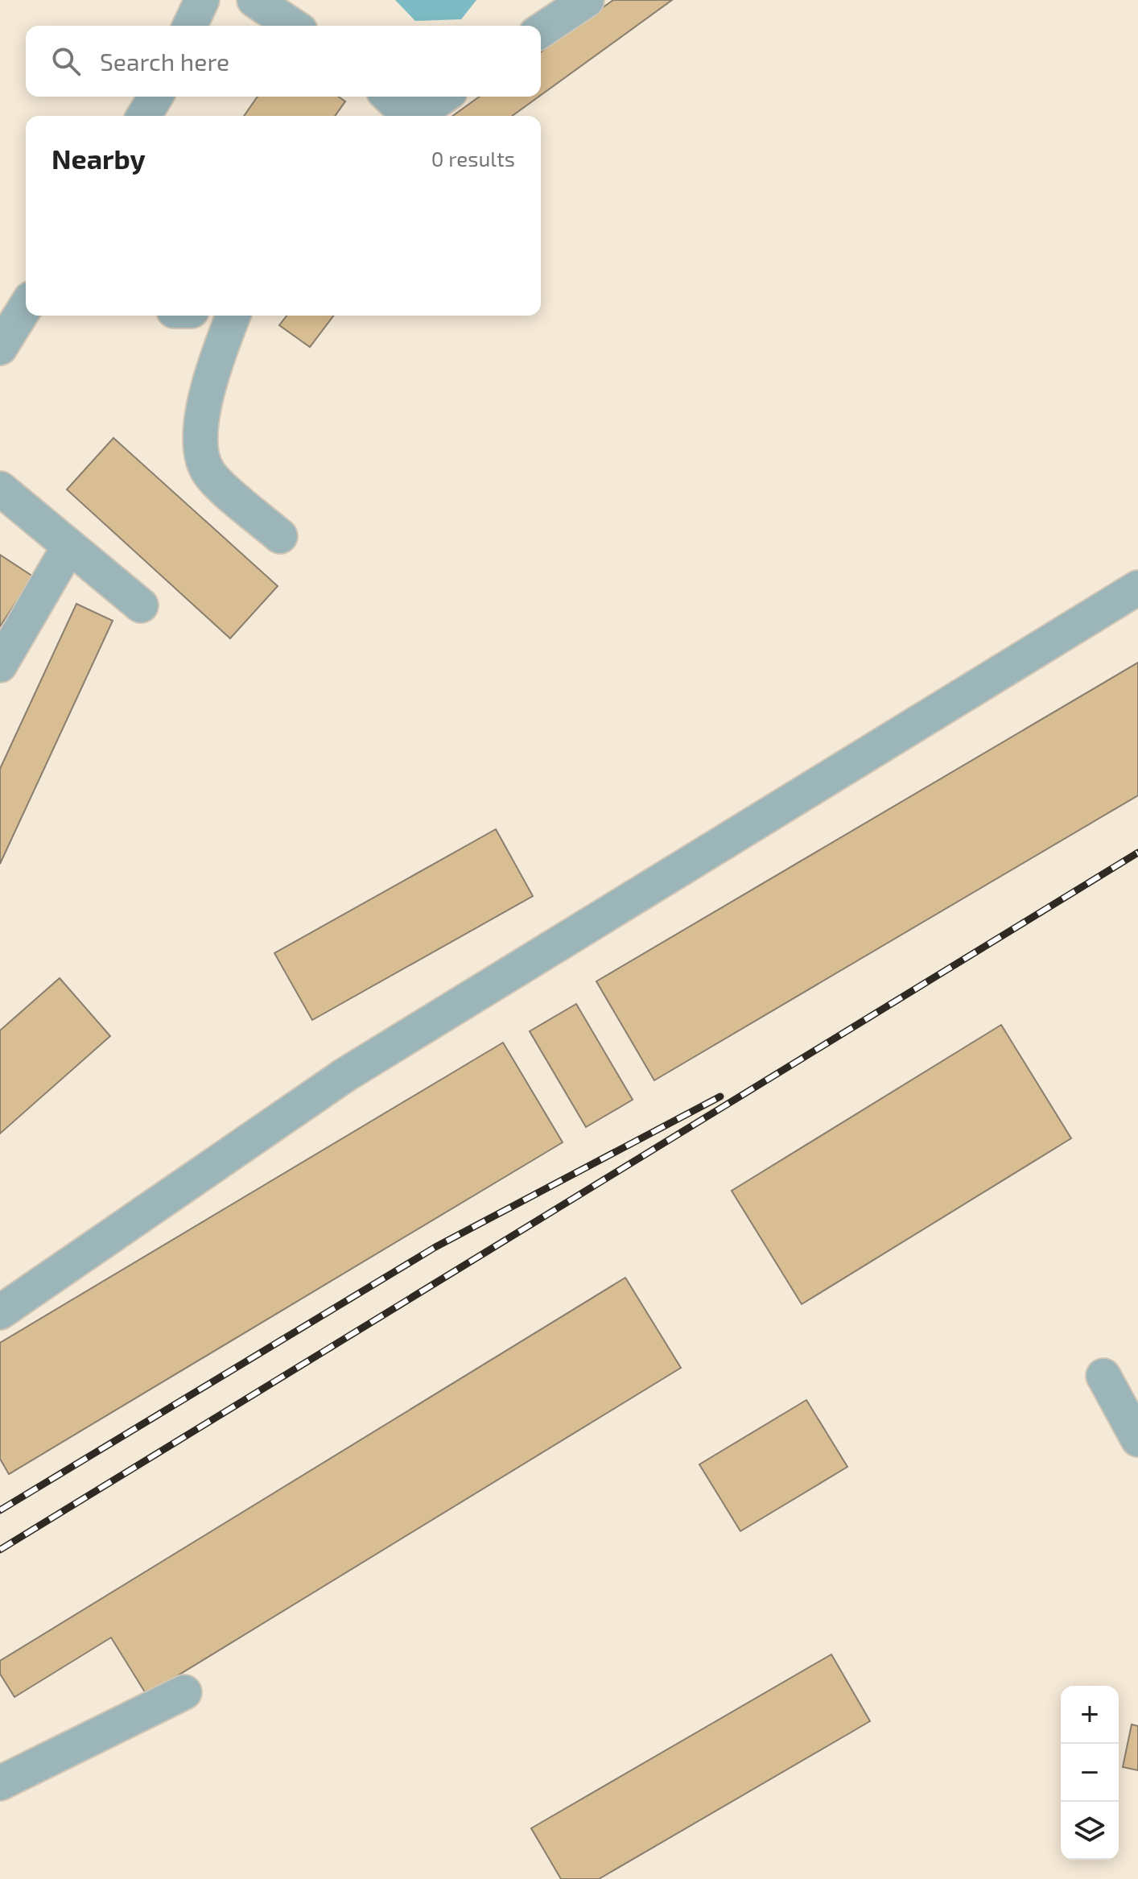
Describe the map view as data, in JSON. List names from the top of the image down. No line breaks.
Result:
{"page":{"search":"Search here","heading":["Nearby","0 results"],"map_buttons":["+","−"]}}
